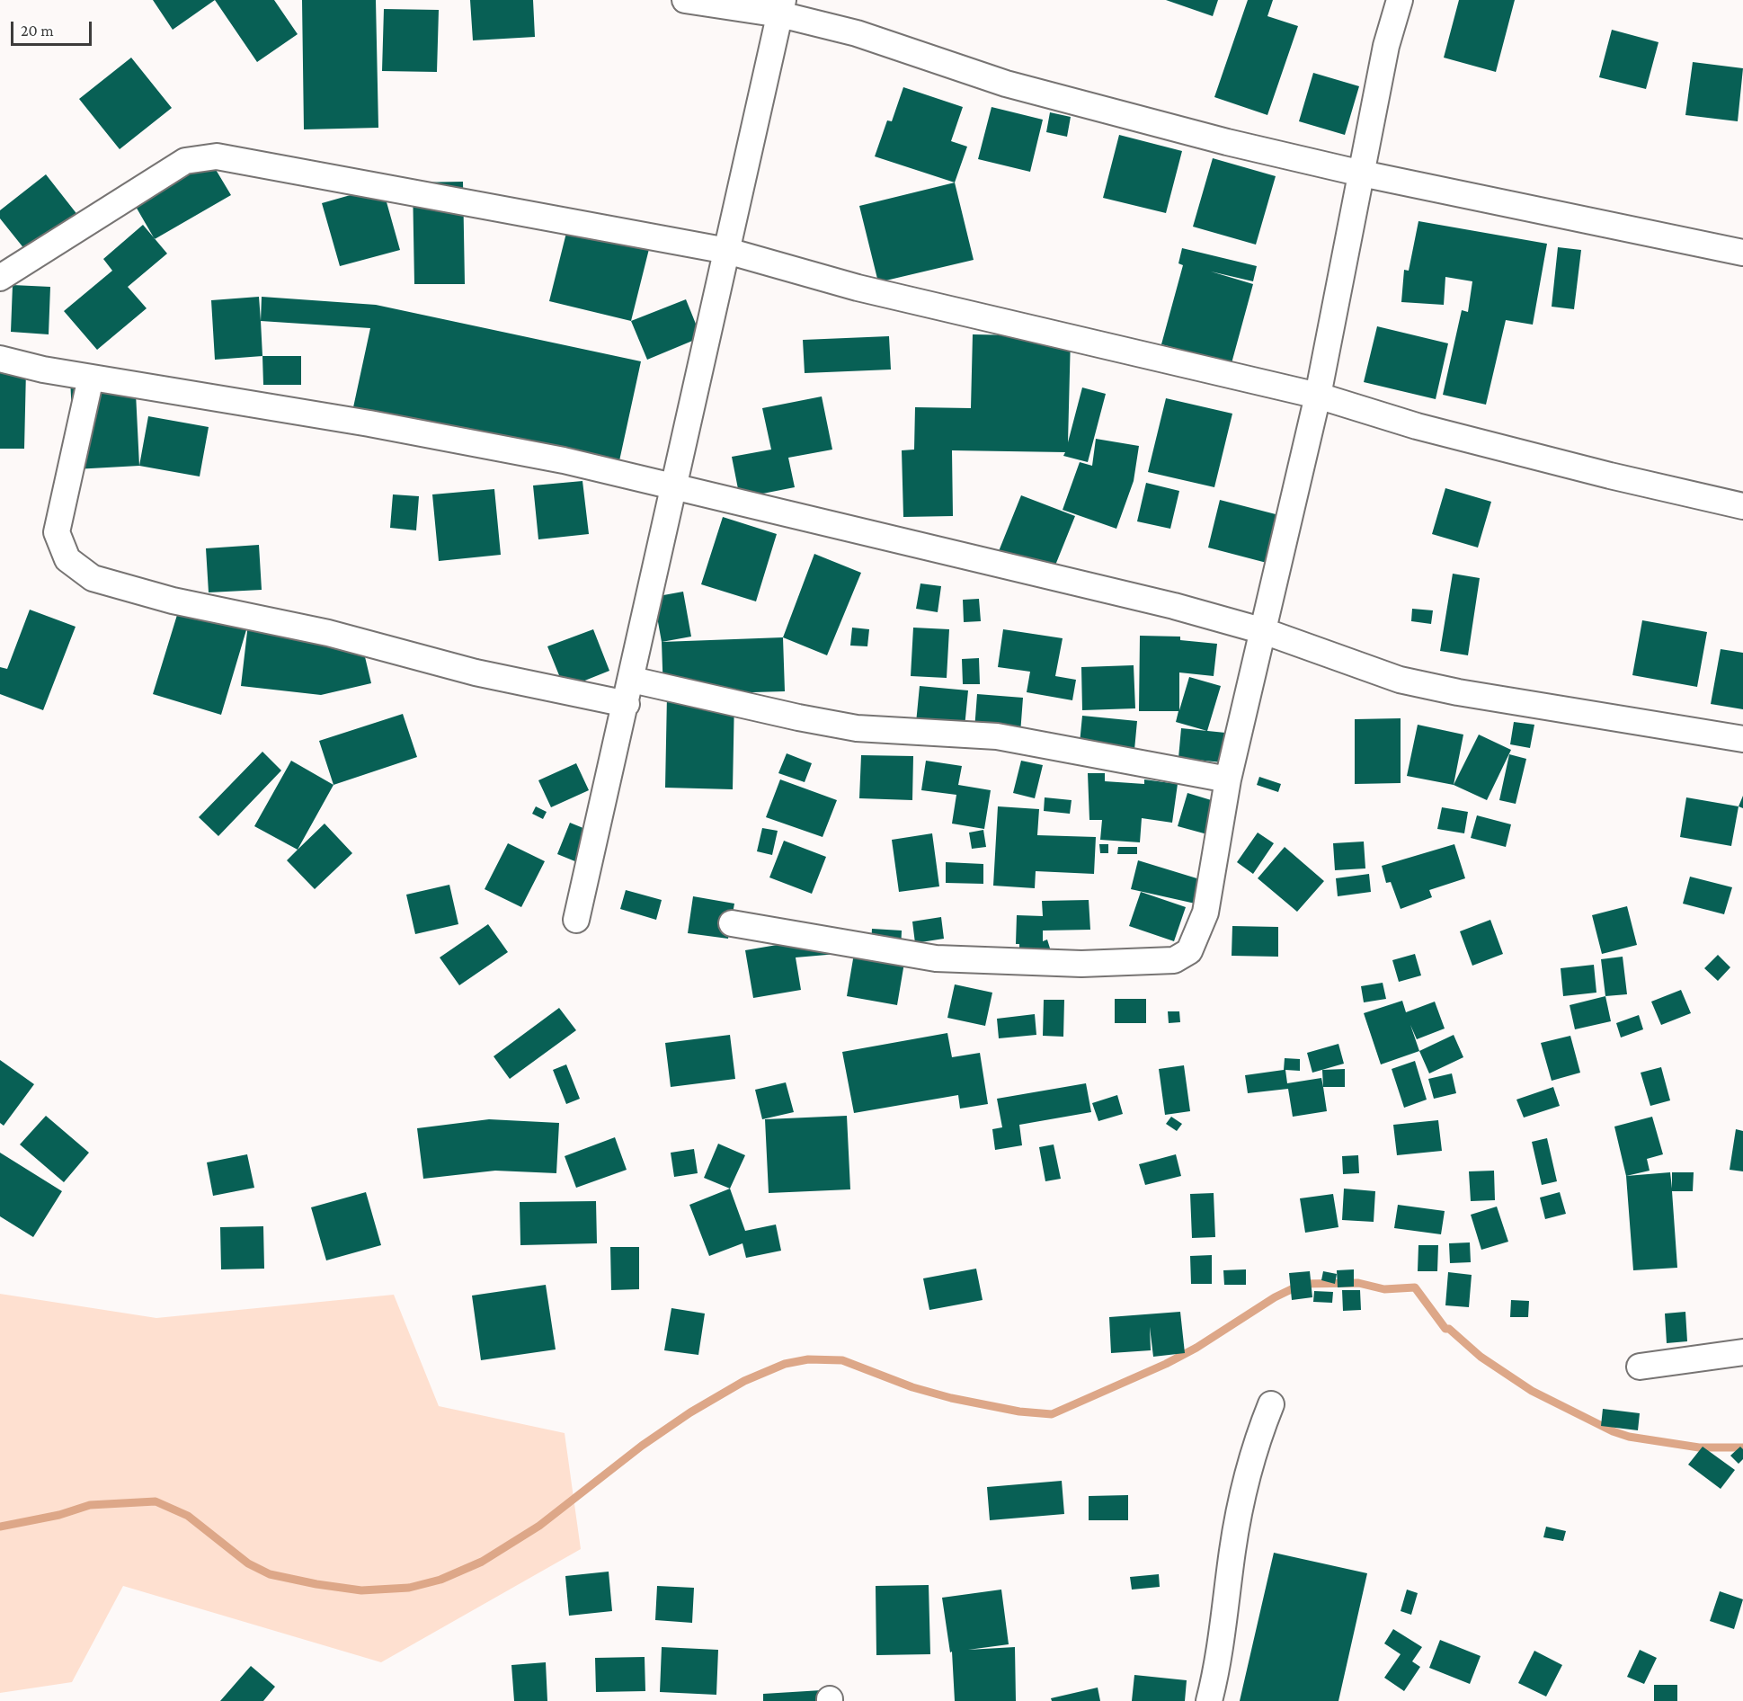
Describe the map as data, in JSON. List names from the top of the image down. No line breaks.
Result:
{"scale_bar":"20 m"}
